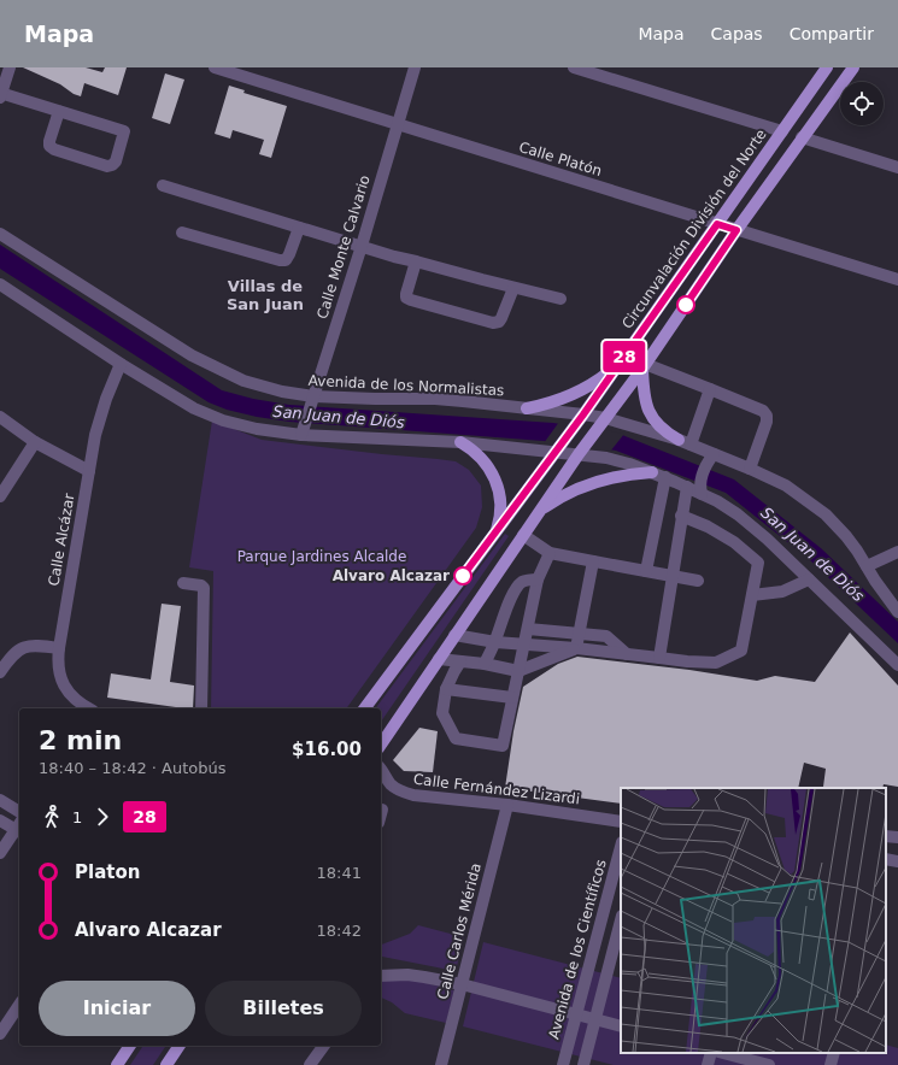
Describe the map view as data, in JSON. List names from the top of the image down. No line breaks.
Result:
{"streets":{"main road":["Circunvalación División del Norte"],"street":["Calle Platón","Calle Monte Calvario","Avenida de los Normalistas","Calle Alcázar","Calle Fernández Lizardi","Calle Carlos Mérida","Avenida de los Científicos"]},"crossings":[["Calle Platón","Circunvalación División del Norte"],["Calle Platón","Calle Monte Calvario"],["Circunvalación División del Norte","Avenida de los Normalistas"],["Calle Monte Calvario","Avenida de los Normalistas"],["Calle Fernández Lizardi","Calle Carlos Mérida"]],"districts":["Villas de San Juan"],"water":["San Juan de Diós"],"parks":["Parque Jardines Alcalde"],"places":["Alvaro Alcazar"],"lines":["bus line 28"],"page":{"header":"Mapa","nav":["Mapa","Capas","Compartir"],"on_map":"28","heading":["2 min","18:40 – 18:42 · Autobús","$16.00"],"legs":["1","28"],"list":[{"name":"Platon","value":"18:41"},{"name":"Alvaro Alcazar","value":"18:42"}],"buttons":["Iniciar","Billetes"]}}
